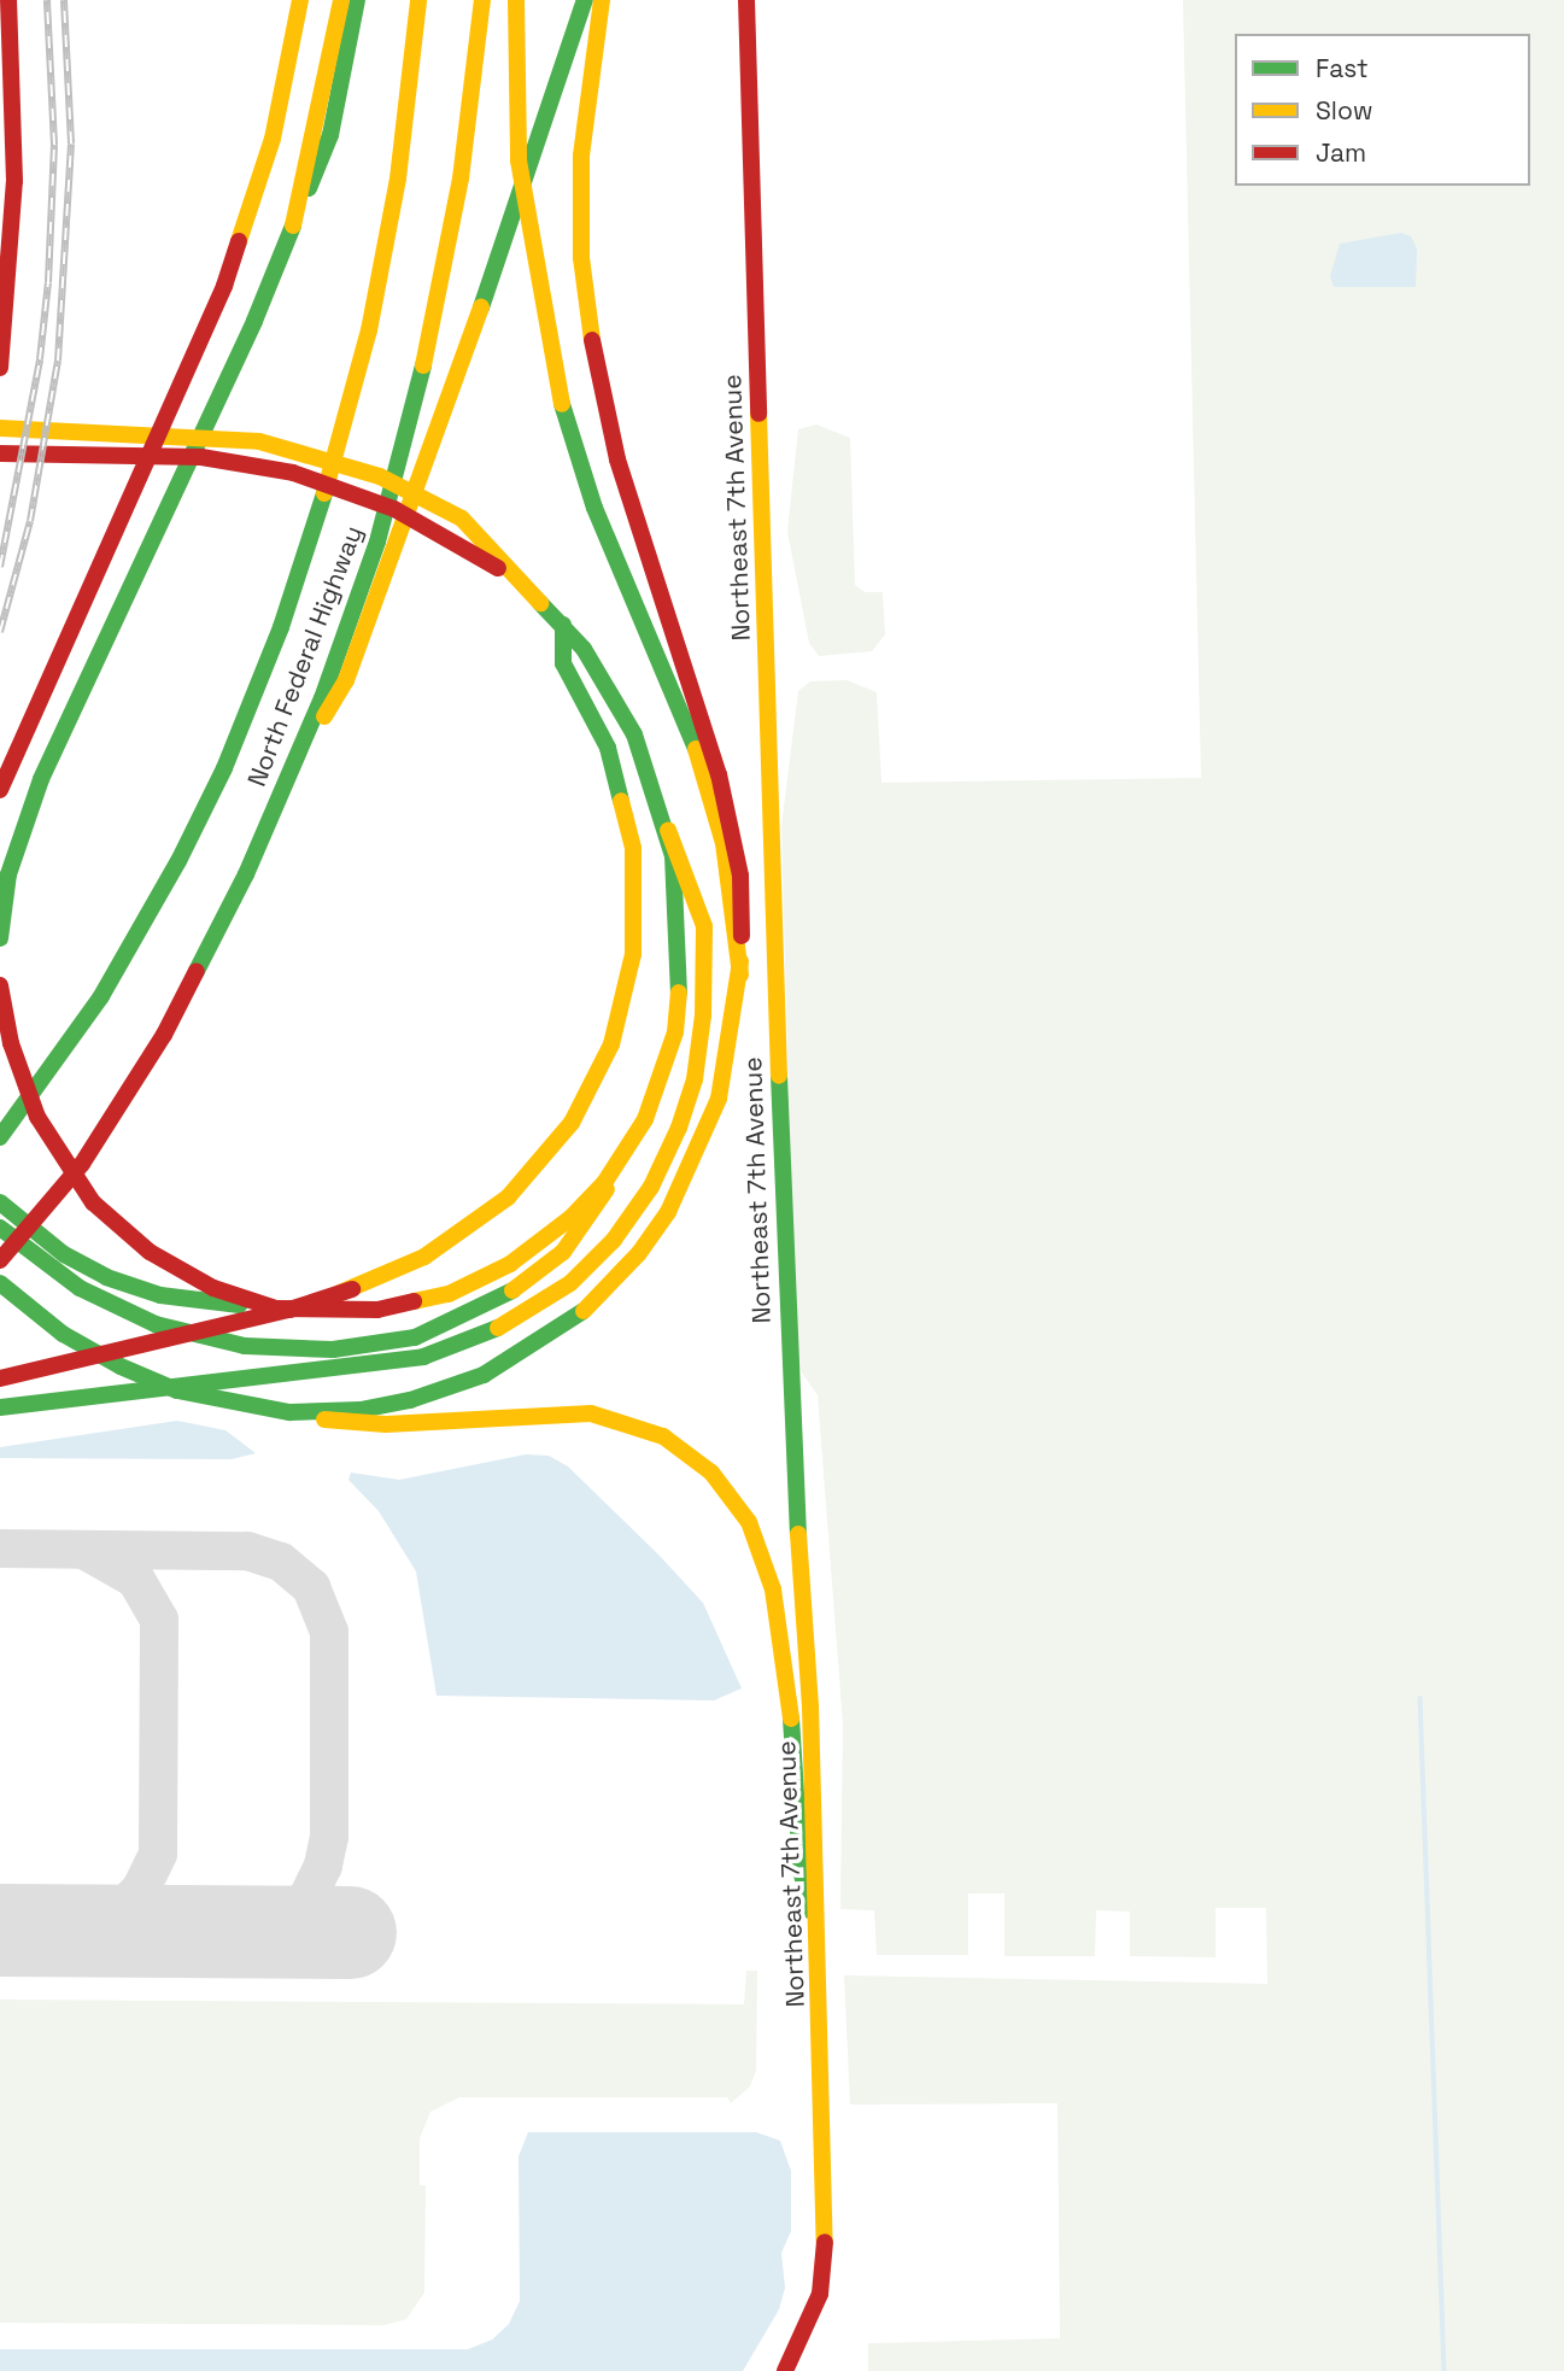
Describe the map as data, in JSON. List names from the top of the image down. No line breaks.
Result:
{"streets":{"main road":["Northeast 7th Avenue","North Federal Highway"]},"legend":["Fast","Slow","Jam"]}
